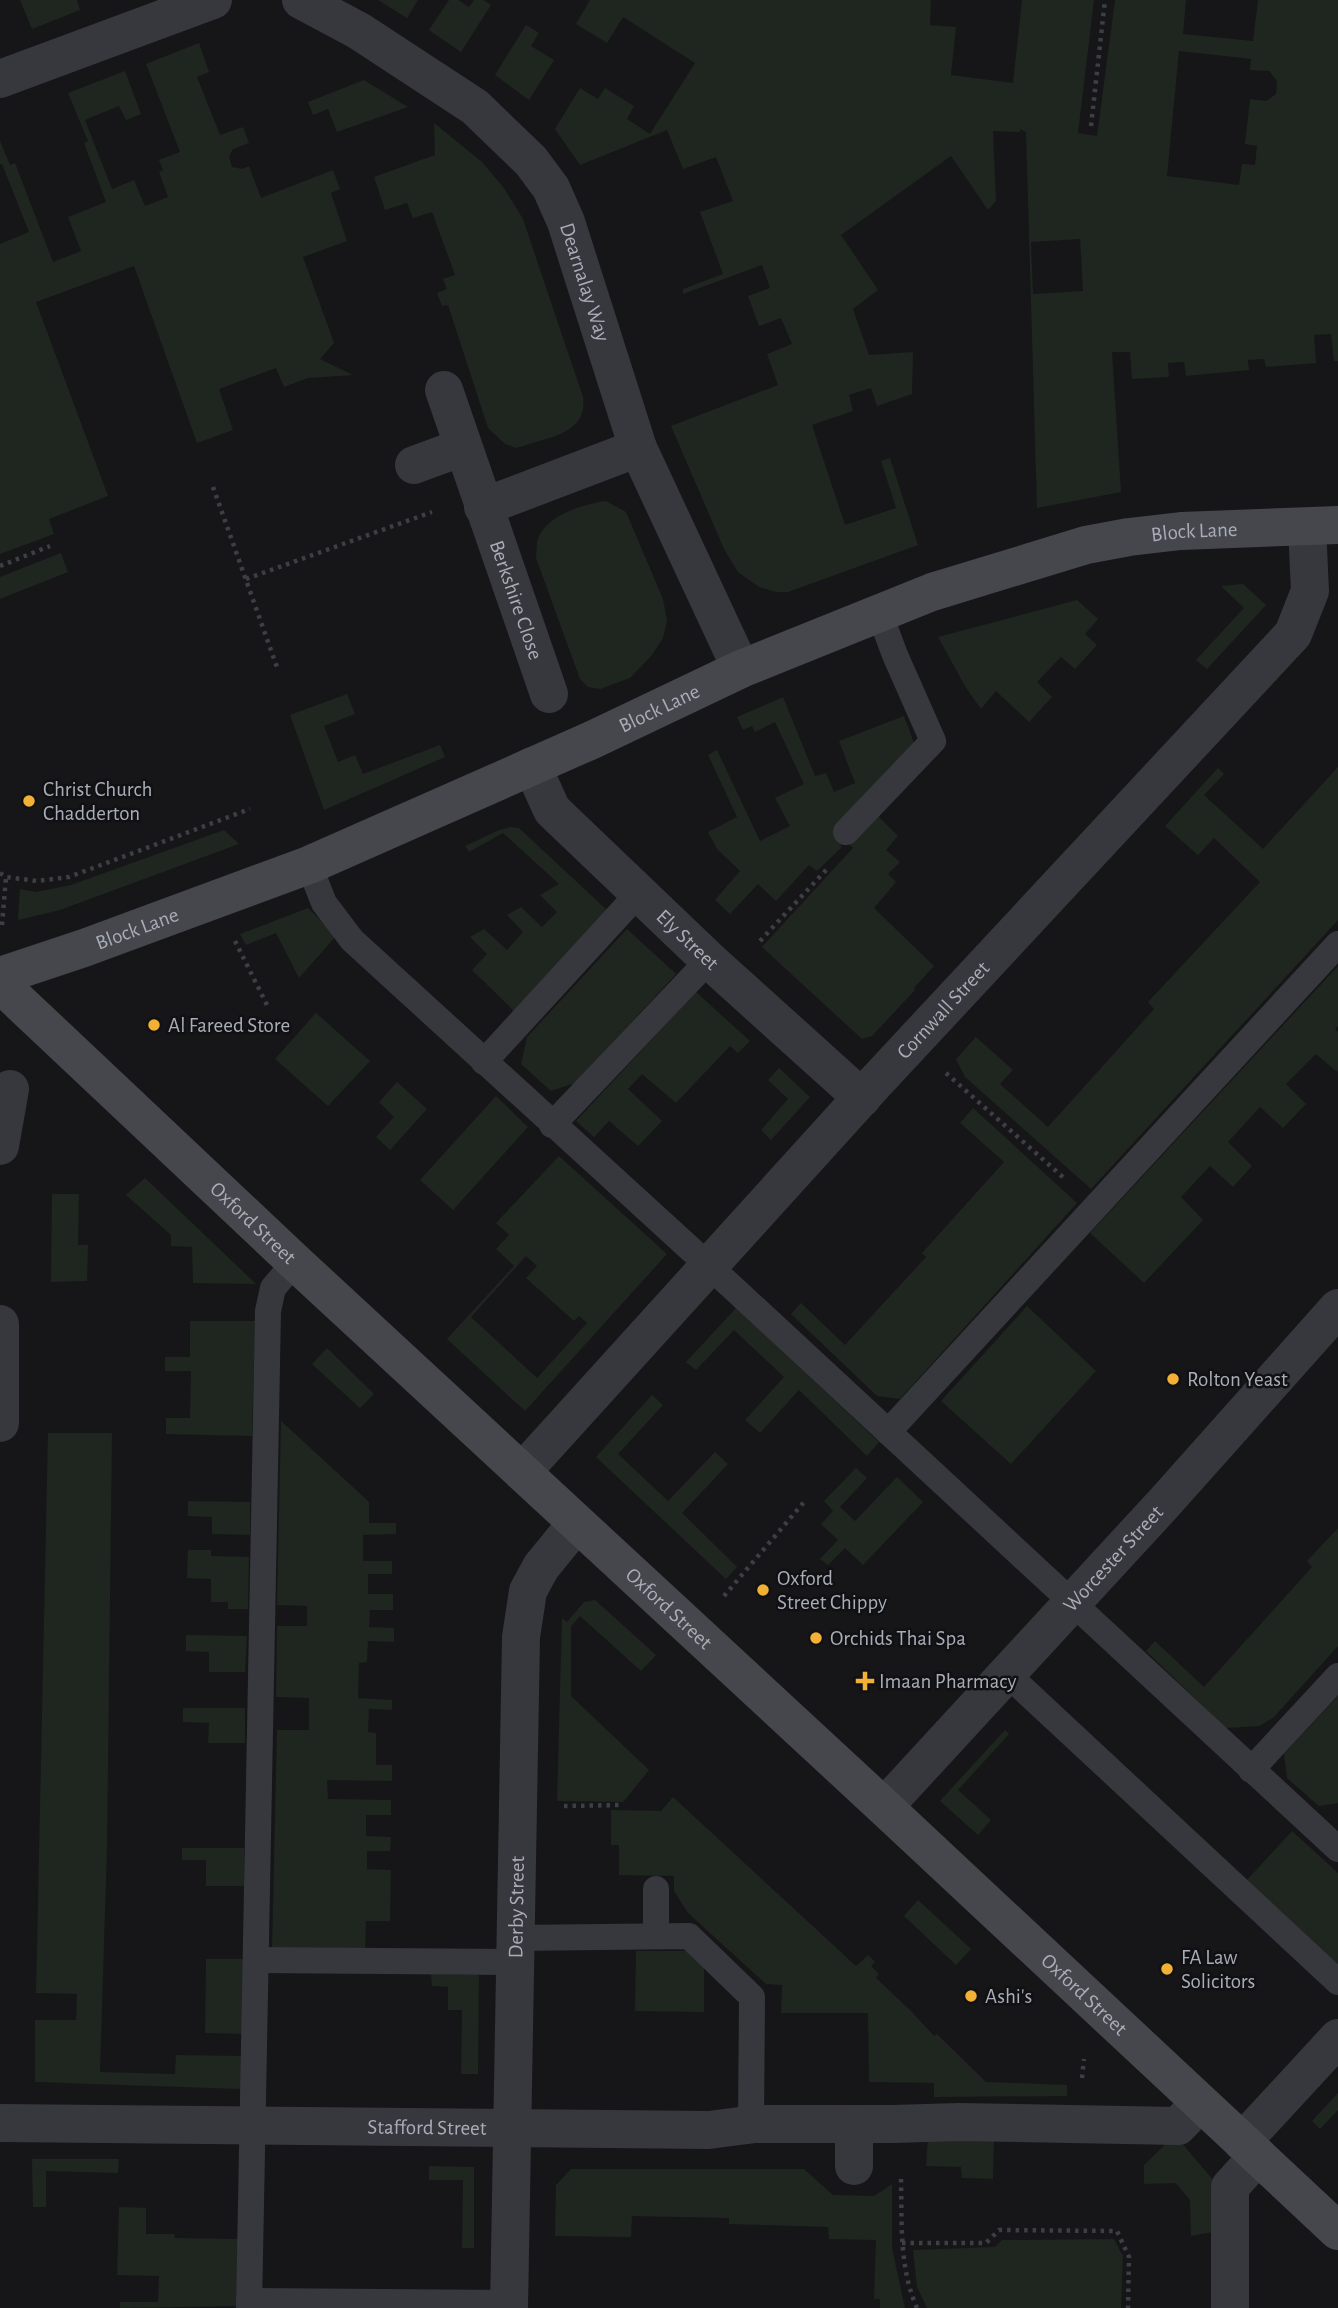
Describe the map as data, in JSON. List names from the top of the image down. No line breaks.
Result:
{"streets":{"main road":["Block Lane","Oxford Street"],"street":["Dearnalay Way","Berkshire Close","Ely Street","Cornwall Street","Worcester Street","Derby Street","Stafford Street"]},"crossings":[["Dearnalay Way","Block Lane"],["Block Lane","Ely Street"],["Block Lane","Cornwall Street"],["Ely Street","Cornwall Street"],["Cornwall Street","Oxford Street"],["Oxford Street","Worcester Street"],["Oxford Street","Derby Street"],["Oxford Street","Stafford Street"],["Derby Street","Stafford Street"]],"places":{"other":["Christ Church Chadderton","Al Fareed Store","Rolton Yeast","Oxford Street Chippy","Orchids Thai Spa","FA Law Solicitors","Ashi's"],"health":["Imaan Pharmacy"]}}
